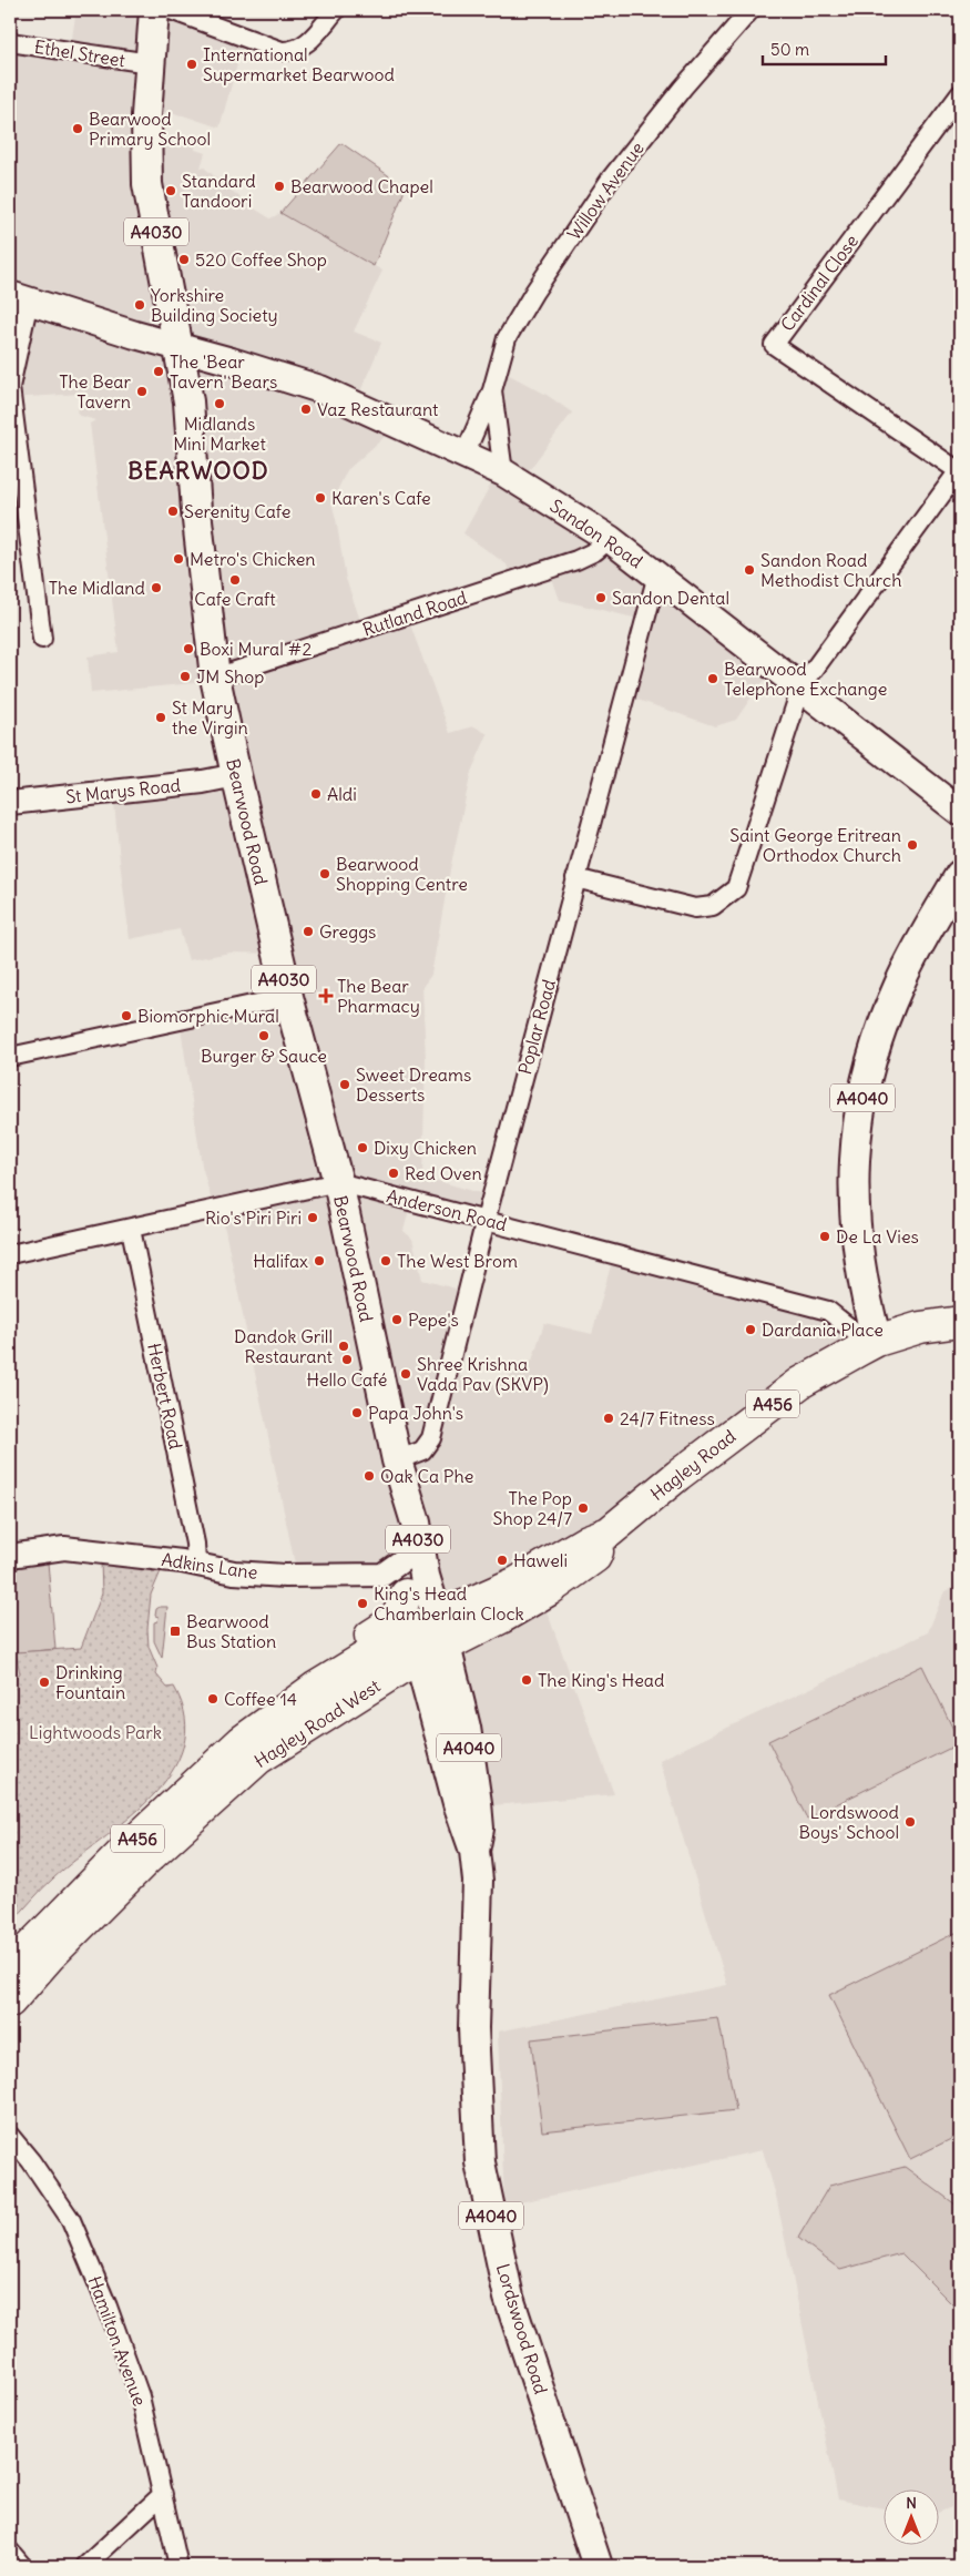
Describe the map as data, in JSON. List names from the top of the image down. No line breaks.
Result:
{"streets":{"highway":["A456","Hagley Road","Hagley Road West"],"main road":["A4030","Sandon Road","Bearwood Road","A4040","Lordswood Road"],"street":["Ethel Street","Willow Avenue","Cardinal Close","Rutland Road","St Marys Road","Poplar Road","Anderson Road","Herbert Road","Adkins Lane","Hamilton Avenue"]},"crossings":[["Ethel Street","Bearwood Road"],["Willow Avenue","Sandon Road"],["Sandon Road","Rutland Road"],["Sandon Road","Bearwood Road"],["Sandon Road","Poplar Road"],["Rutland Road","Bearwood Road"],["St Marys Road","Bearwood Road"],["Bearwood Road","Poplar Road"],["Bearwood Road","Anderson Road"],["Bearwood Road","A456"],["Bearwood Road","Hagley Road"],["Bearwood Road","Adkins Lane"],["Bearwood Road","Hagley Road West"],["Bearwood Road","Lordswood Road"],["Poplar Road","Anderson Road"],["A4040","Anderson Road"],["A4040","Hagley Road"],["Anderson Road","Herbert Road"],["Anderson Road","Hagley Road"],["Herbert Road","Adkins Lane"],["A456","Hagley Road West"],["Hagley Road","Hagley Road West"],["Hagley Road","Lordswood Road"],["Hagley Road West","Lordswood Road"]],"districts":["BEARWOOD"],"parks":["Lightwoods Park"],"places":{"other":["International Supermarket Bearwood","Bearwood Primary School","Bearwood Chapel","Standard Tandoori","520 Coffee Shop","Yorkshire Building Society","The 'Bear Tavern' Bears","The Bear Tavern","Midlands Mini Market","Vaz Restaurant","Karen's Cafe","Serenity Cafe","Metro's Chicken","Sandon Road Methodist Church","Cafe Craft","The Midland","Sandon Dental","Boxi Mural #2","JM Shop","Bearwood Telephone Exchange","St Mary the Virgin","Aldi","Saint George Eritrean Orthodox Church","Bearwood Shopping Centre","Greggs","Biomorphic Mural","Burger & Sauce","Sweet Dreams Desserts","Dixy Chicken","Red Oven","Rio's Piri Piri","De La Vies","Halifax","The West Brom","Pepe's","Dardania Place","Dandok Grill Restaurant","Hello Café","Shree Krishna Vada Pav (SKVP)","Papa John's","24/7 Fitness","Oak Ca Phe","The Pop Shop 24/7","Haweli","King's Head Chamberlain Clock","The King's Head","Drinking Fountain","Coffee 14","Lordswood Boys' School"],"health":["The Bear Pharmacy"],"transit":["Bearwood Bus Station"]},"scale_bar":"50 m","north":"top"}
